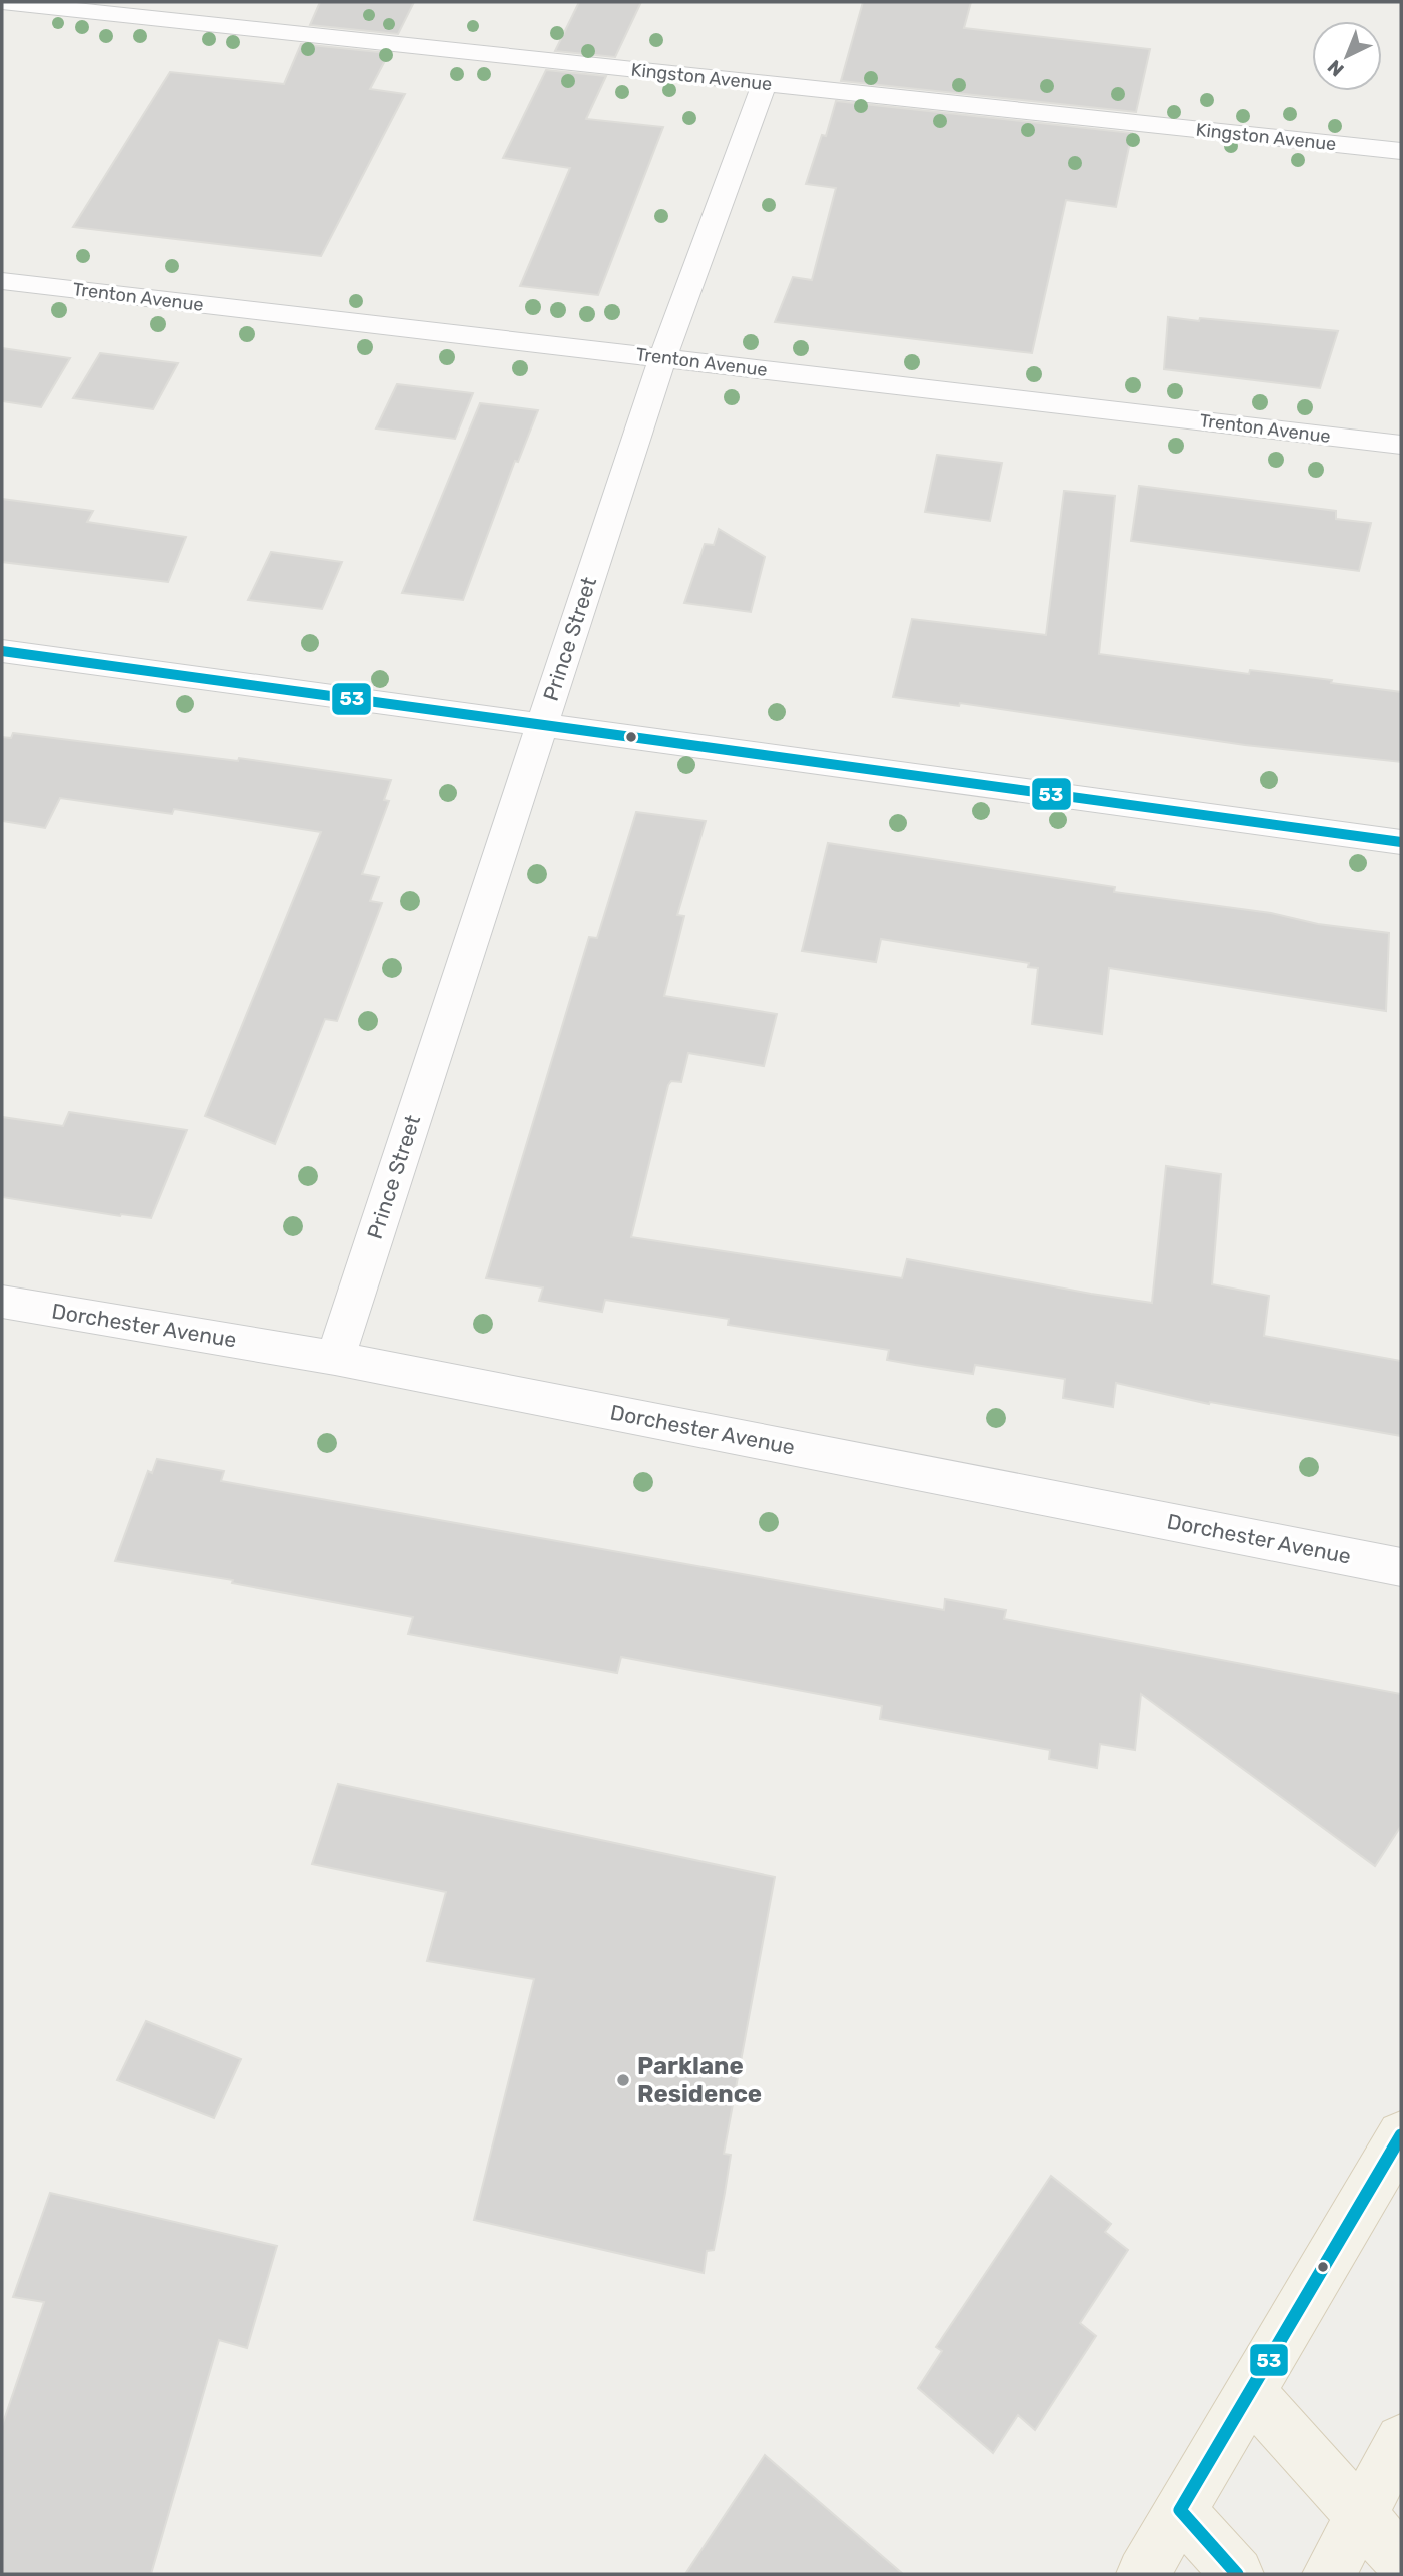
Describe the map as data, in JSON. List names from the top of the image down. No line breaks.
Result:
{"streets":{"street":["Kingston Avenue","Trenton Avenue","Prince Street","Dorchester Avenue"]},"crossings":[["Kingston Avenue","Prince Street"],["Trenton Avenue","Prince Street"],["Prince Street","Dorchester Avenue"]],"places":["Parklane Residence"],"lines":["transit line 53"],"north":"bottom left"}
